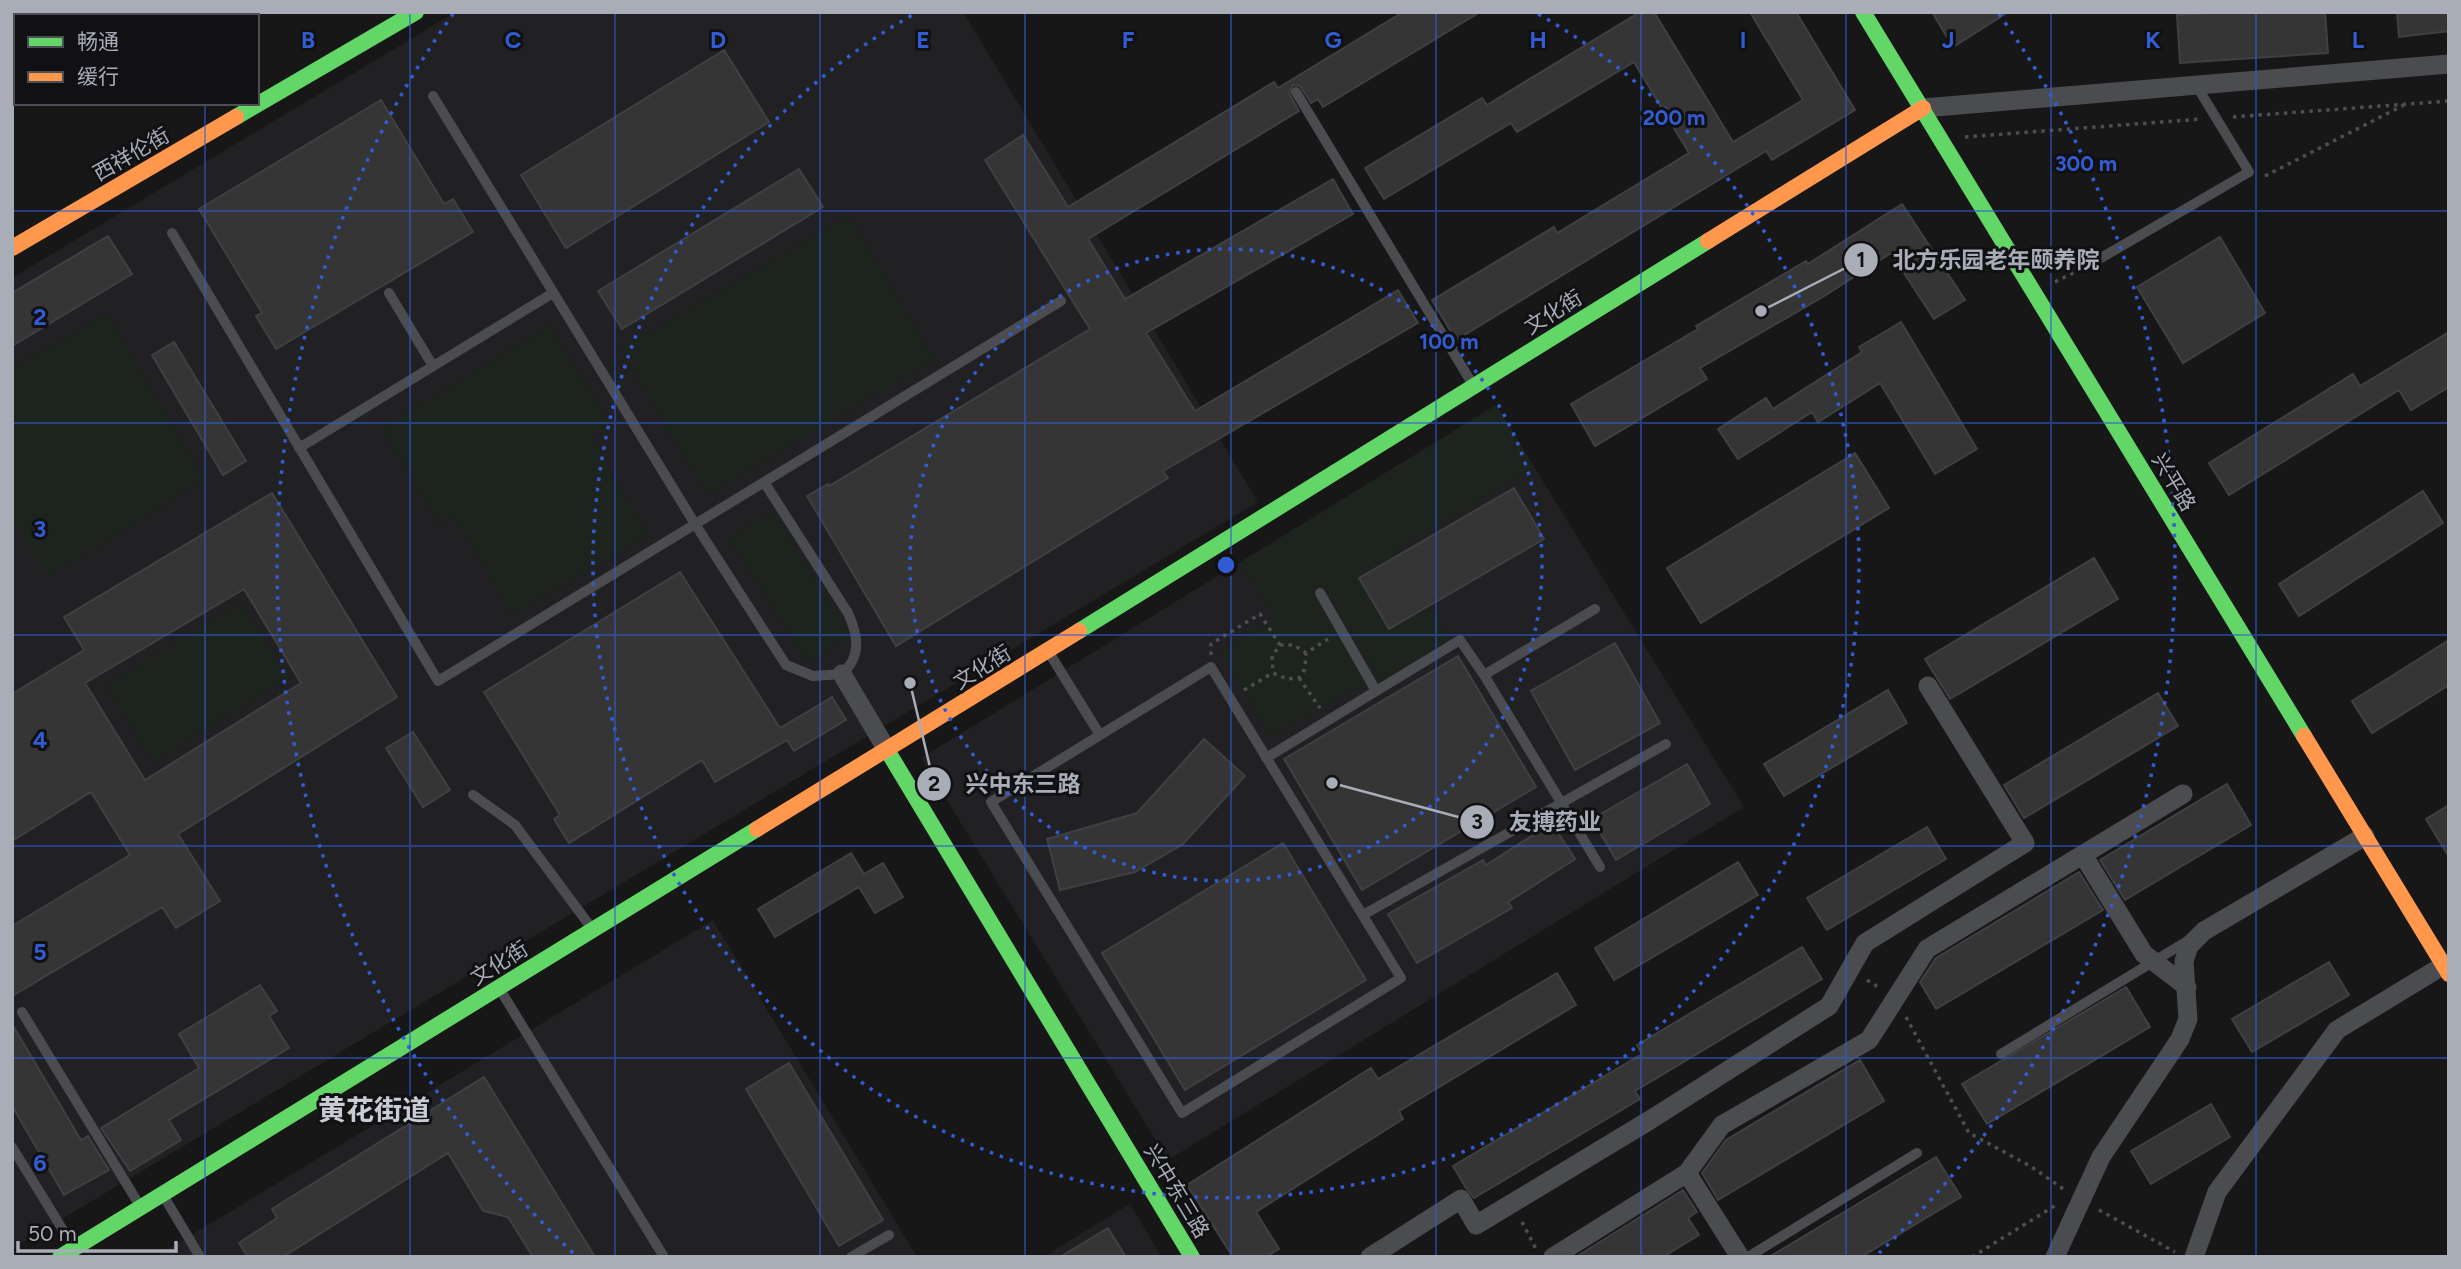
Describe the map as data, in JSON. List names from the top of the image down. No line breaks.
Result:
{"streets":{"street":["西祥伦街","文化街","兴平路","兴中东三路"]},"crossings":[["文化街","兴平路"],["文化街","兴中东三路"]],"districts":["黄花街道"],"places":["北方乐园老年颐养院","兴中东三路","友搏药业"],"legend":["畅通","缓行"],"scale_bar":"50 m","grid":{"columns":["B","C","D","E","F","G","H","I","J","K","L"],"rows":["2","3","4","5","6"]},"rings":["200 m","300 m","100 m"]}
